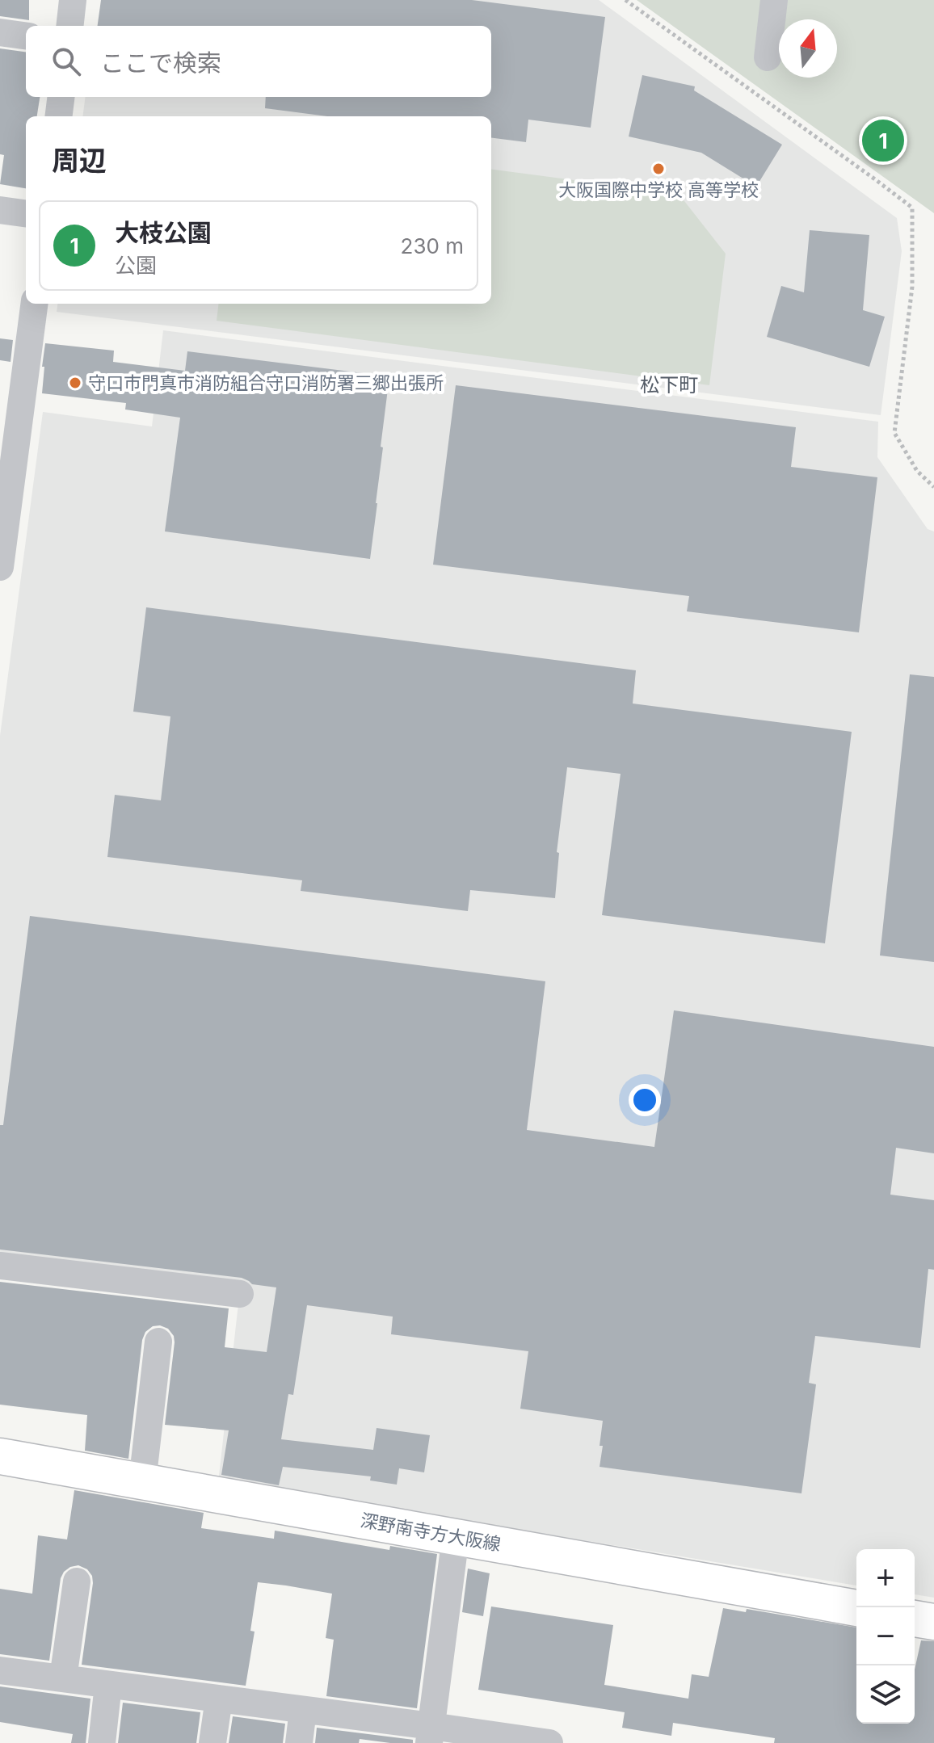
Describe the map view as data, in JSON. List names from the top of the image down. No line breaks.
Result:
{"streets":{"main road":["深野南寺方大阪線"]},"districts":["松下町"],"places":["大阪国際中学校 高等学校","守口市門真市消防組合守口消防署三郷出張所"],"north":"top","page":{"search":"ここで検索","pins":"1","heading":"周辺","list":[{"mark":"1","name":"大枝公園","note":"公園","value":"230 m"}],"map_buttons":["+","−"]}}
